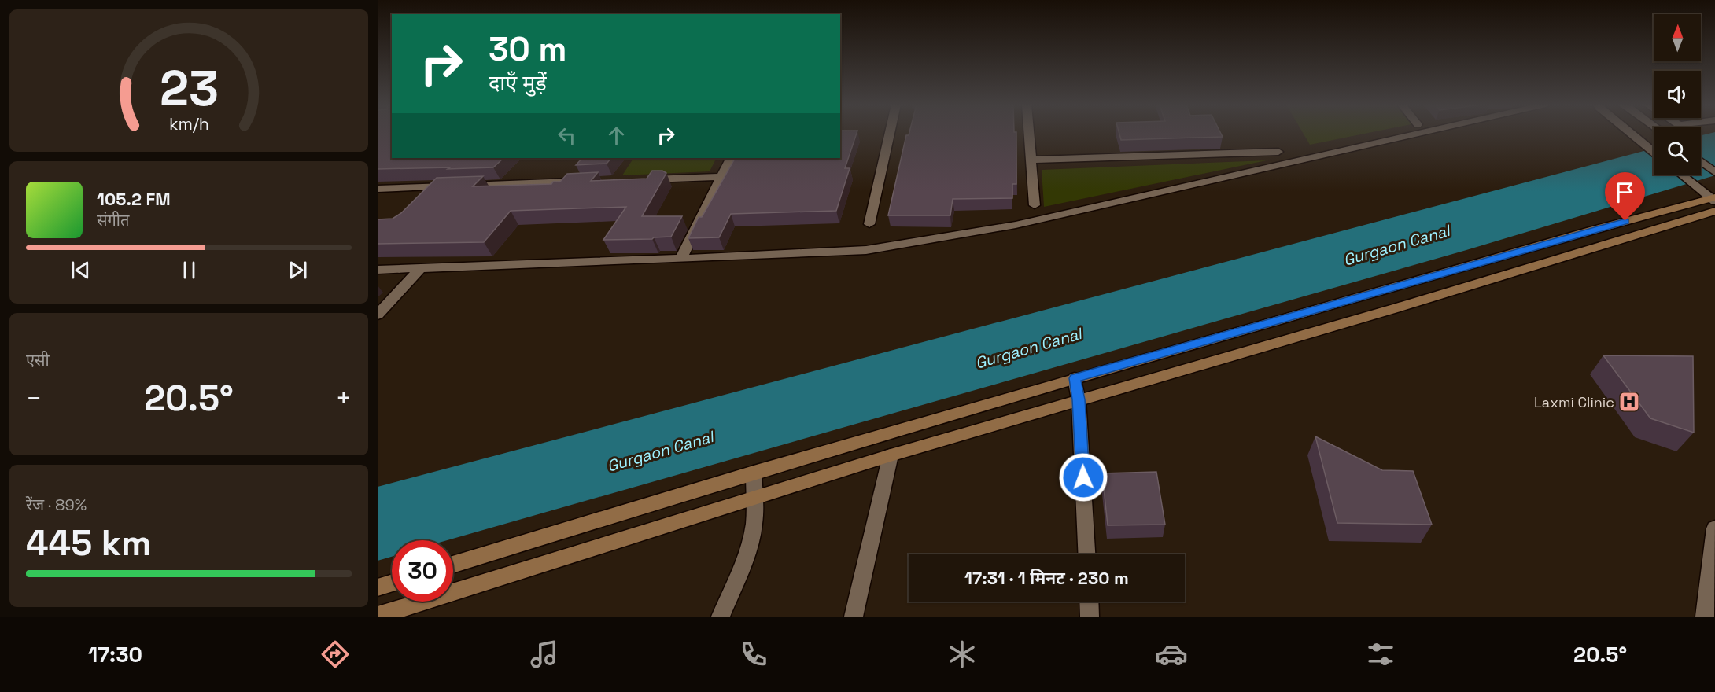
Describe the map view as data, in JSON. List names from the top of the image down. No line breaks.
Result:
{"water":["Gurgaon Canal"],"places":{"hospital":["Laxmi Clinic"]},"north":"top","page":{"turn":["30 m","दाएँ मुड़ें"],"song":["105.2 FM","संगीत"],"tile":["एसी",["रेंज · 89%","445 km"]],"heat":["−","20.5°","+"],"limit":"30","trip":"17:31 · 1 मिनट · 230 m","tabs":["17:30","20.5°"],"gauge":["23","km/h"]}}
